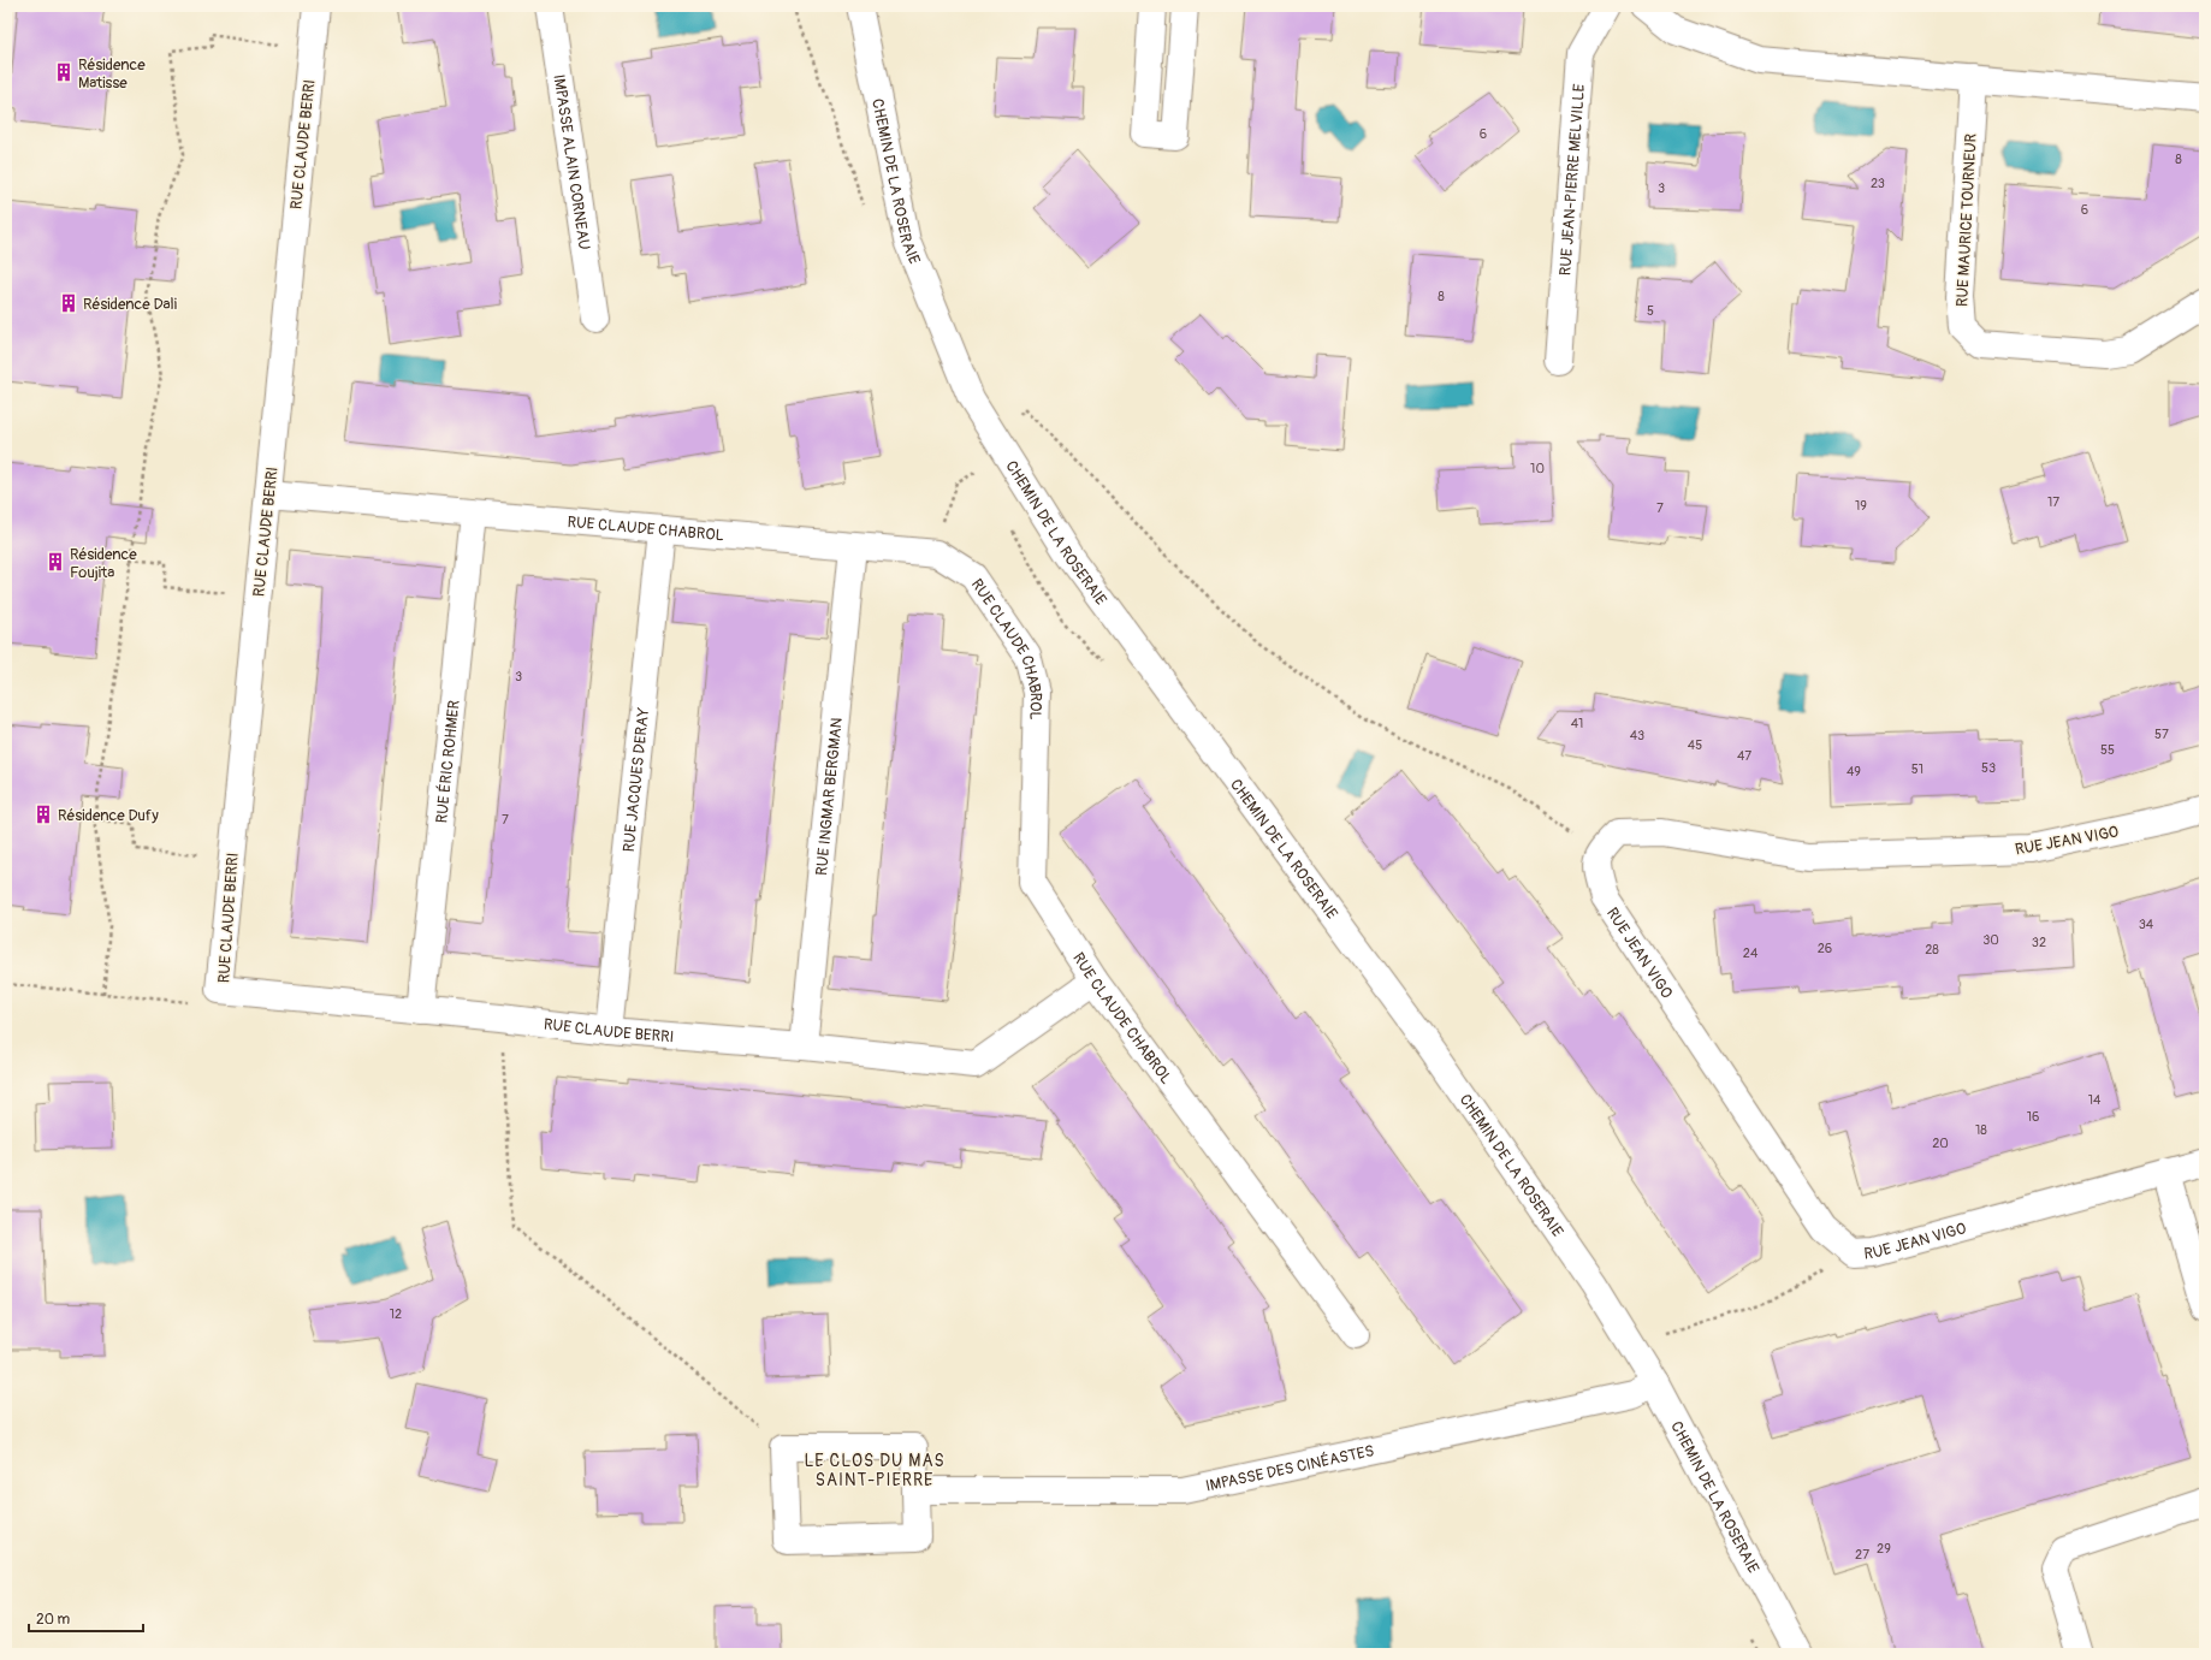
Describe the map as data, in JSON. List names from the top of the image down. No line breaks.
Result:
{"streets":{"street":["RUE CLAUDE BERRI","IMPASSE ALAIN CORNEAU","CHEMIN DE LA ROSERAIE","RUE JEAN-PIERRE MELVILLE","RUE MAURICE TOURNEUR","RUE CLAUDE CHABROL","RUE ÉRIC ROHMER","RUE JACQUES DERAY","RUE INGMAR BERGMAN","RUE JEAN VIGO","IMPASSE DES CINÉASTES"]},"crossings":[["RUE CLAUDE BERRI","RUE CLAUDE CHABROL"],["RUE CLAUDE BERRI","RUE ÉRIC ROHMER"],["RUE CLAUDE BERRI","RUE JACQUES DERAY"],["RUE CLAUDE BERRI","RUE INGMAR BERGMAN"],["CHEMIN DE LA ROSERAIE","IMPASSE DES CINÉASTES"],["RUE CLAUDE CHABROL","RUE ÉRIC ROHMER"],["RUE CLAUDE CHABROL","RUE JACQUES DERAY"],["RUE CLAUDE CHABROL","RUE INGMAR BERGMAN"]],"districts":["LE CLOS DU MAS SAINT-PIERRE"],"places":{"building":["Résidence Matisse","Résidence Dali","Résidence Foujita","Résidence Dufy"]},"house_numbers":["6","8","23","3","6","8","5","10","17","19","7","3","41","57","43","45","55","47","53","51","49","7","34","30","32","26","28","24","14","16","18","20","12","29","27"],"scale_bar":"20 m"}
